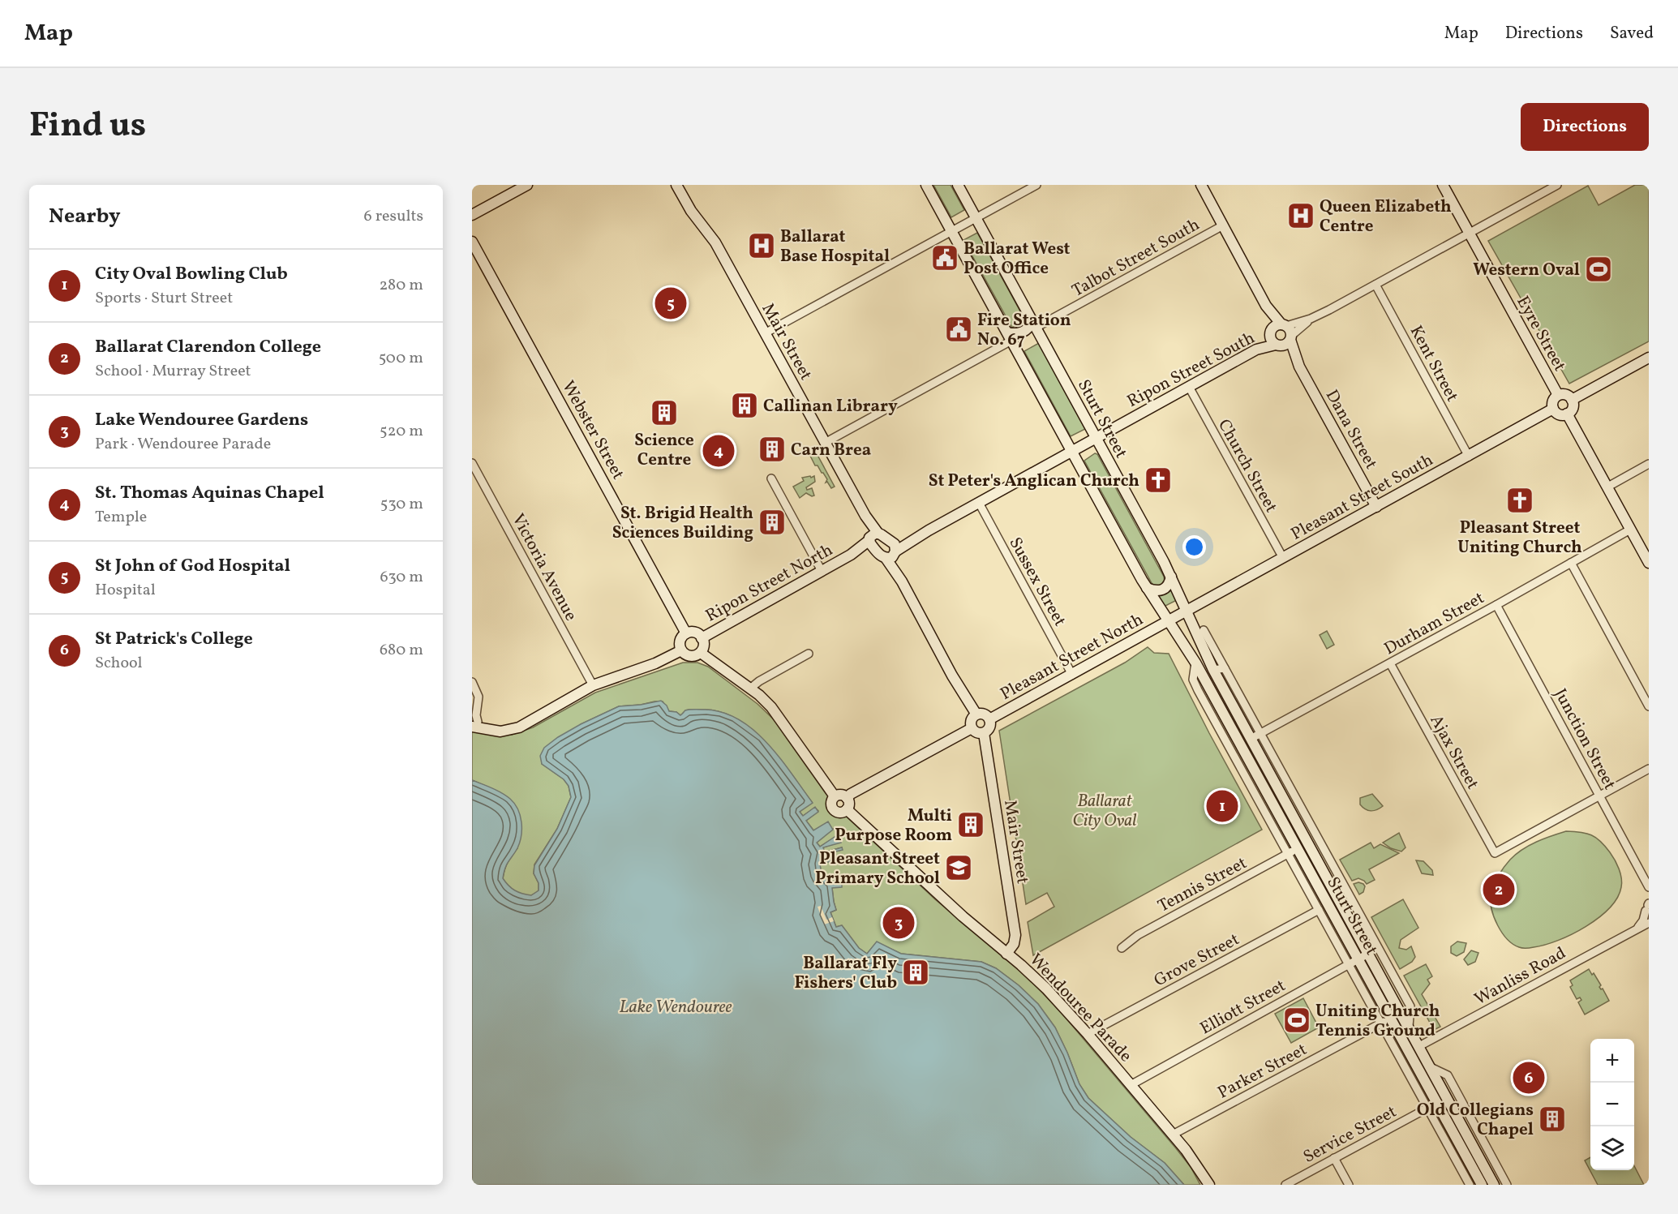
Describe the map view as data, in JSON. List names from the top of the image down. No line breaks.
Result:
{"streets":{"street":["Talbot Street South","Eyre Street","Mair Street","Kent Street","Ripon Street South","Sturt Street","Dana Street","Webster Street","Church Street","Pleasant Street South","Victoria Avenue","Sussex Street","Ripon Street North","Durham Street","Pleasant Street North","Junction Street","Ajax Street","Tennis Street","Grove Street","Wanliss Road","Elliott Street","Wendouree Parade","Parker Street","Service Street"]},"crossings":[["Talbot Street South","Sturt Street"],["Eyre Street","Ripon Street South"],["Eyre Street","Pleasant Street South"],["Mair Street","Ripon Street North"],["Mair Street","Pleasant Street North"],["Mair Street","Wendouree Parade"],["Kent Street","Ripon Street South"],["Kent Street","Pleasant Street South"],["Ripon Street South","Sturt Street"],["Ripon Street South","Dana Street"],["Ripon Street South","Church Street"],["Sturt Street","Pleasant Street South"],["Sturt Street","Durham Street"],["Sturt Street","Pleasant Street North"],["Sturt Street","Tennis Street"],["Sturt Street","Grove Street"],["Sturt Street","Wanliss Road"],["Sturt Street","Elliott Street"],["Sturt Street","Parker Street"],["Sturt Street","Service Street"],["Dana Street","Pleasant Street South"],["Webster Street","Ripon Street North"],["Church Street","Pleasant Street South"],["Pleasant Street South","Pleasant Street North"],["Sussex Street","Pleasant Street North"],["Durham Street","Junction Street"],["Durham Street","Ajax Street"],["Junction Street","Ajax Street"],["Grove Street","Wendouree Parade"],["Elliott Street","Wendouree Parade"],["Wendouree Parade","Parker Street"]],"water":["Lake Wendouree"],"parks":["Ballarat City Oval"],"places":{"hospital":["Queen Elizabeth Centre","Ballarat Base Hospital"],"public building":["Ballarat West Post Office","Fire Station No. 67"],"sports":["Western Oval","Uniting Church Tennis Ground"],"building":["Callinan Library","Science Centre","Carn Brea","St. Brigid Health Sciences Building","Multi Purpose Room","Ballarat Fly Fishers' Club","Old Collegians Chapel"],"church":["St Peter's Anglican Church","Pleasant Street Uniting Church"],"school or university":["Pleasant Street Primary School"]},"page":{"header":"Map","nav":["Map","Directions","Saved"],"title":"Find us","buttons":"Directions","heading":["Nearby","6 results"],"list":[{"mark":"1","name":"City Oval Bowling Club","note":"Sports · Sturt Street","value":"280 m"},{"mark":"2","name":"Ballarat Clarendon College","note":"School · Murray Street","value":"500 m"},{"mark":"3","name":"Lake Wendouree Gardens","note":"Park · Wendouree Parade","value":"520 m"},{"mark":"4","name":"St. Thomas Aquinas Chapel","note":"Temple","value":"530 m"},{"mark":"5","name":"St John of God Hospital","note":"Hospital","value":"630 m"},{"mark":"6","name":"St Patrick's College","note":"School","value":"680 m"}],"pins":["5","4","1","2","3","6"],"map_buttons":["+","−"]}}
